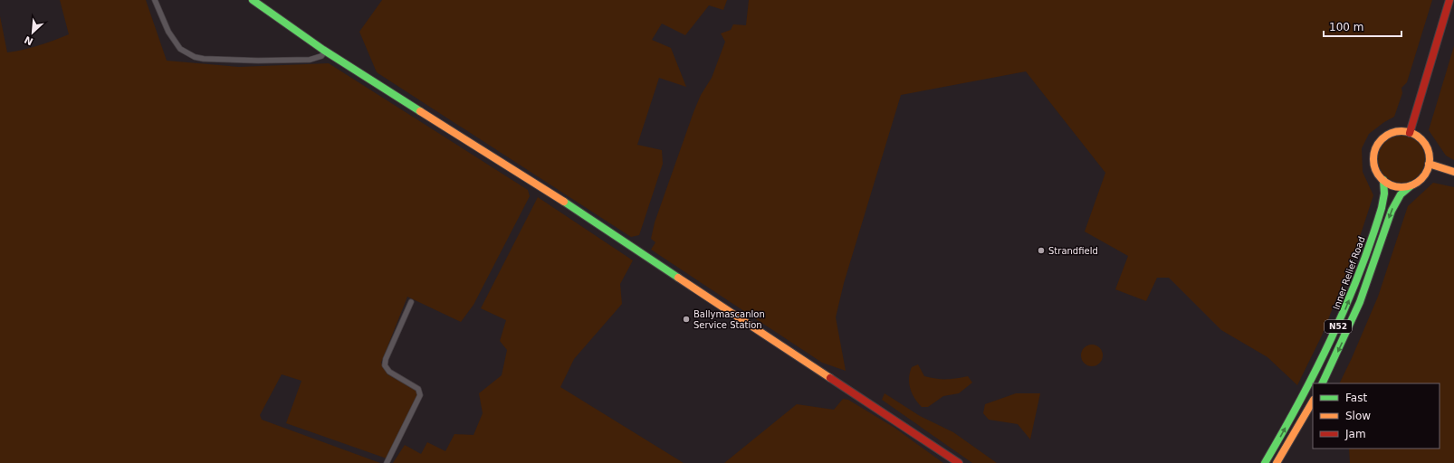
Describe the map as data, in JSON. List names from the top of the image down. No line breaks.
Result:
{"streets":{"main road":["Inner Relief Road","N52"]},"crossings":[["Inner Relief Road","N52"]],"places":["Strandfield","Ballymascanlon Service Station"],"legend":["Fast","Slow","Jam"],"scale_bar":"100 m","north":"bottom left"}
